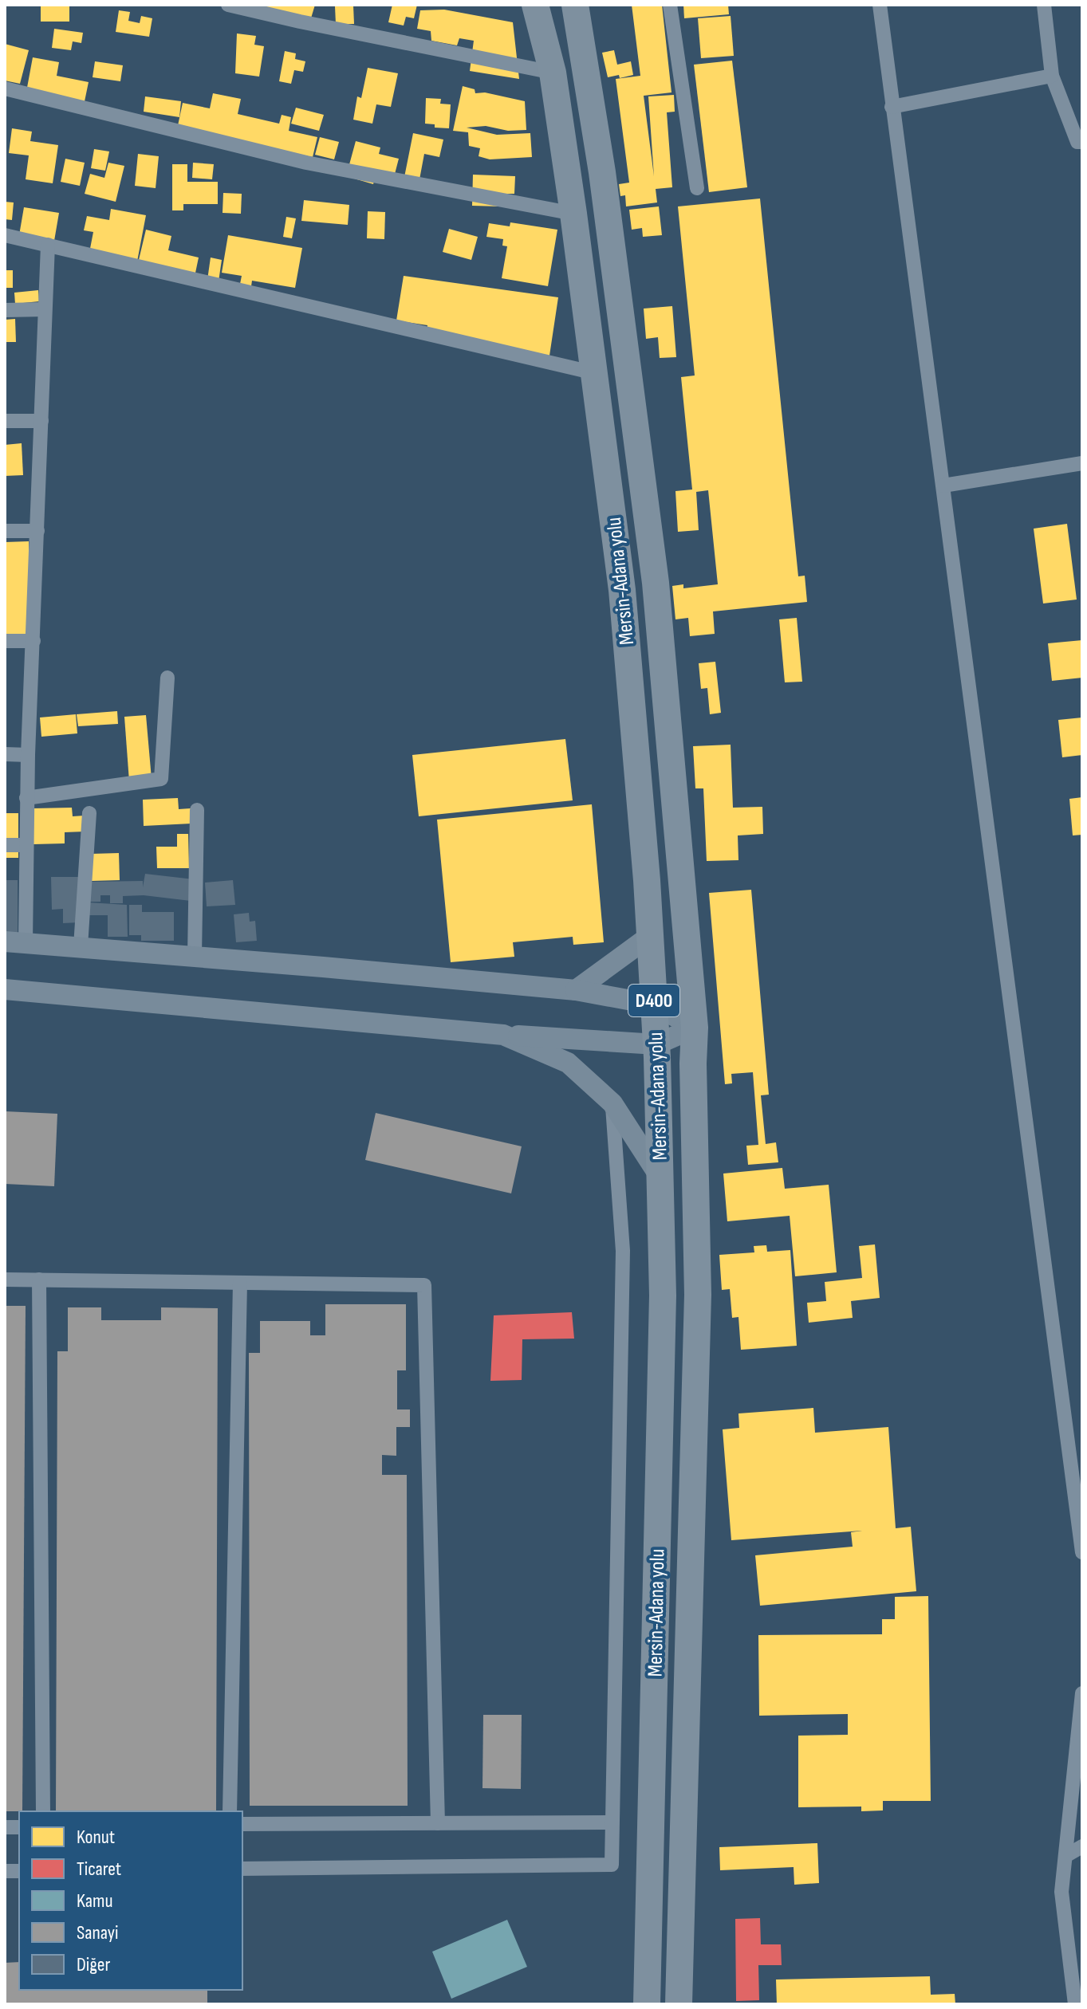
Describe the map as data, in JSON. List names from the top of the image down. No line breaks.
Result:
{"streets":{"highway":["Mersin-Adana yolu","D400"]},"legend":["Konut","Ticaret","Kamu","Sanayi","Diğer"]}
